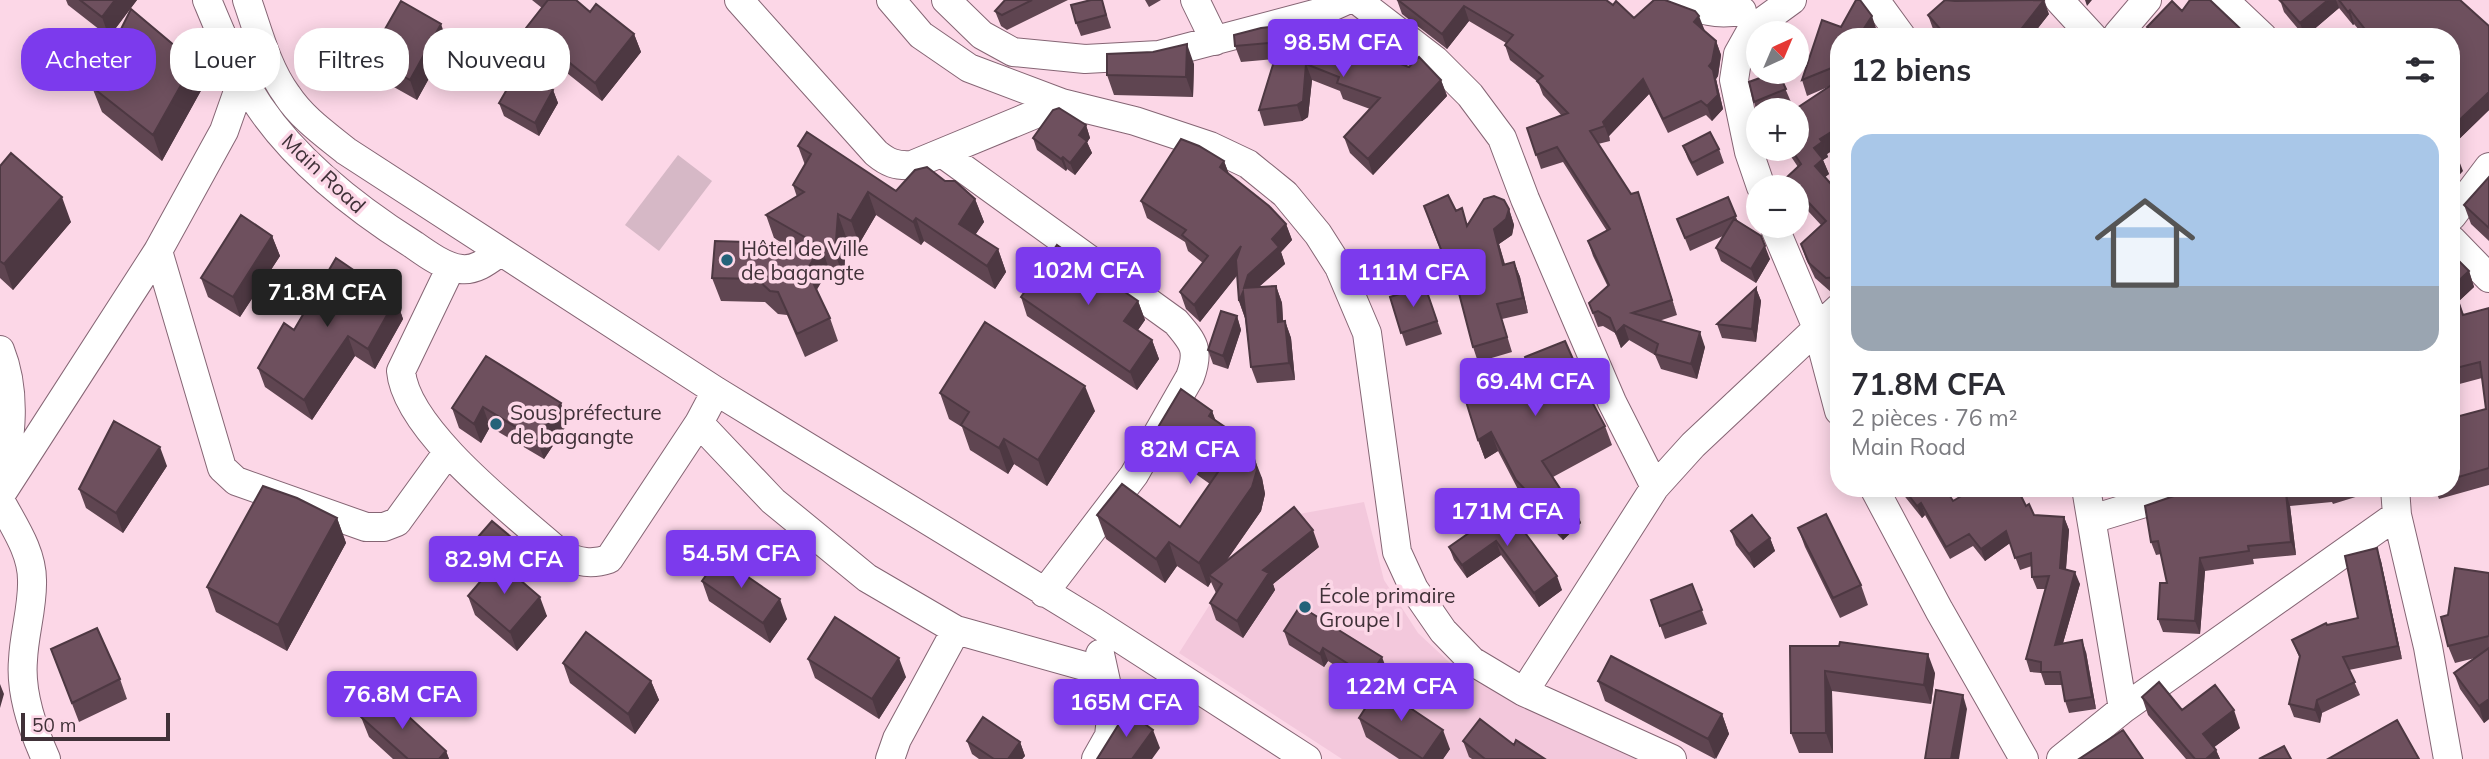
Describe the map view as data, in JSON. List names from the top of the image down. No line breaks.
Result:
{"streets":{"street":["Main Road"]},"places":["Hôtel de Ville de bagangte","Sous préfecture de bagangte","École primaire Groupe I"],"scale_bar":"50 m","north":"top right","page":{"price":["98.5M CFA","102M CFA","111M CFA","71.8M CFA","69.4M CFA","82M CFA","171M CFA","54.5M CFA","82.9M CFA","122M CFA","76.8M CFA","165M CFA"],"map_buttons":["+","−"],"chip":["Acheter","Louer","Filtres","Nouveau"],"heading":"12 biens","list":[{"name":"71.8M CFA","note":"2 pièces · 76 m² · Main Road"}],"scale":"50 m"}}
